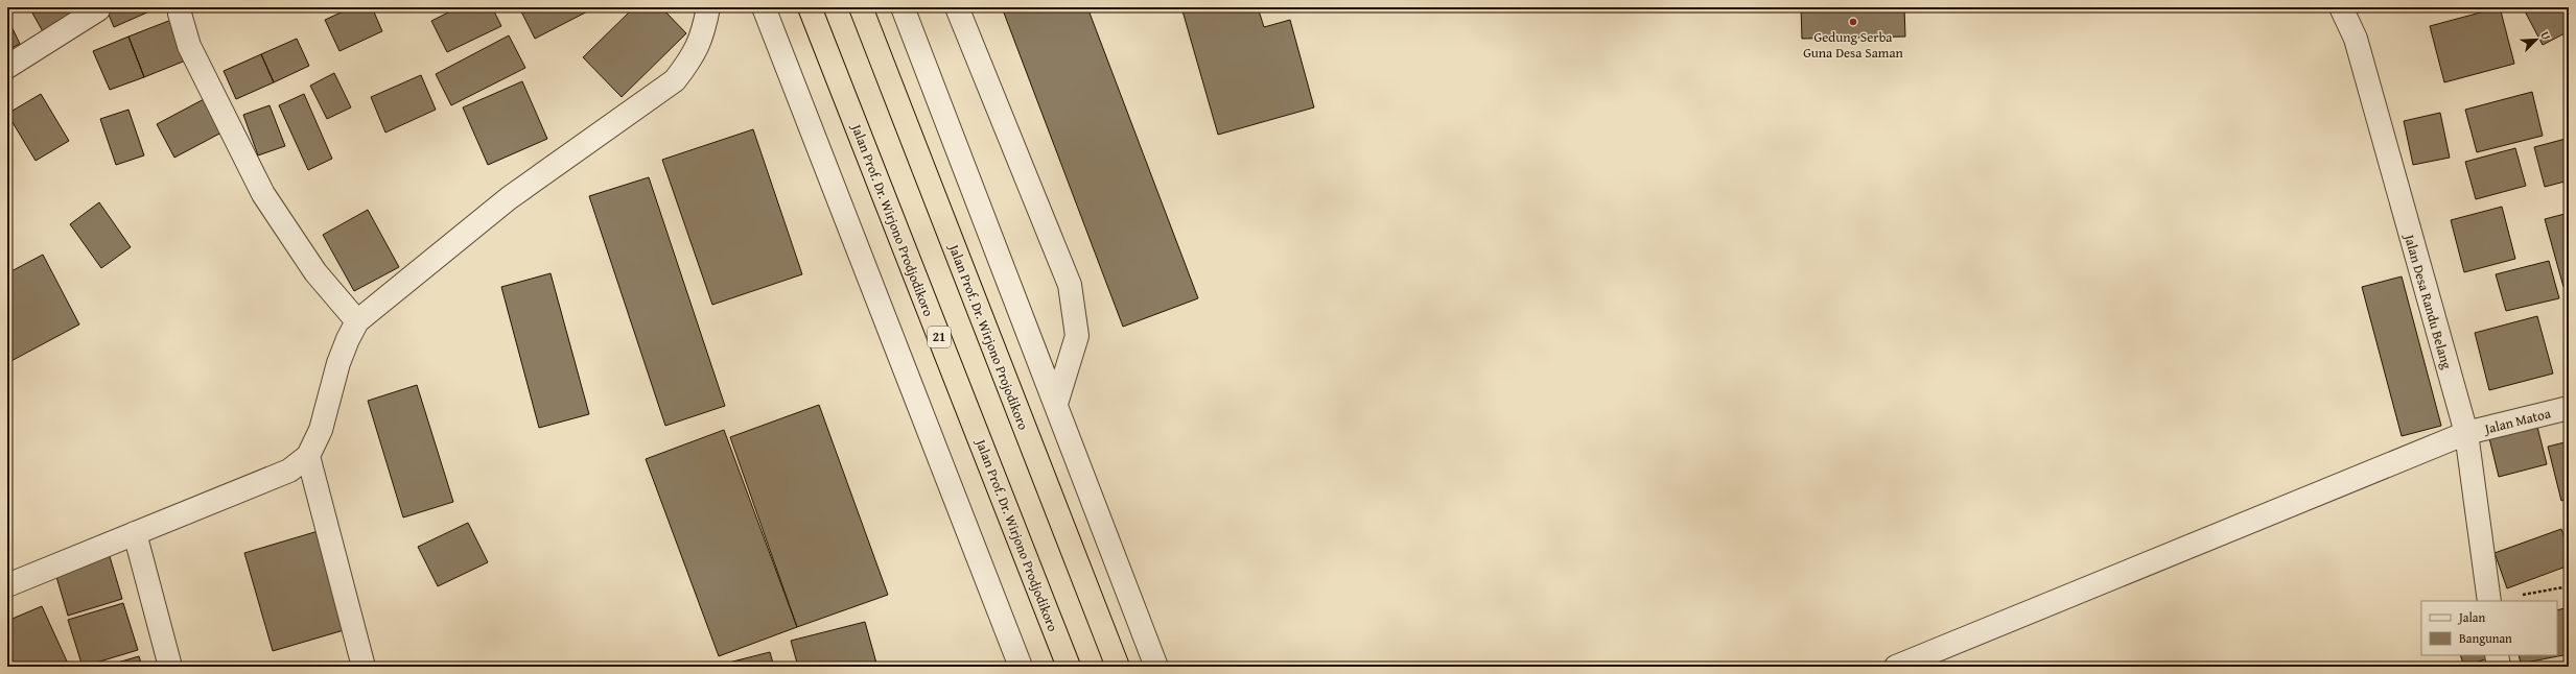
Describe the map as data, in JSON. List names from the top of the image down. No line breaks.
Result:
{"streets":{"highway":["Jalan Prof. Dr. Wirjono Prodjodikoro","21","Jalan Prof. Dr. Wirjono Projodikoro"],"street":["Jalan Desa Randu Belang","Jalan Matoa"]},"crossings":[["Jalan Desa Randu Belang","Jalan Matoa"]],"places":["Gedung Serba Guna Desa Saman"],"legend":["Jalan","Bangunan"],"north":"top right"}
